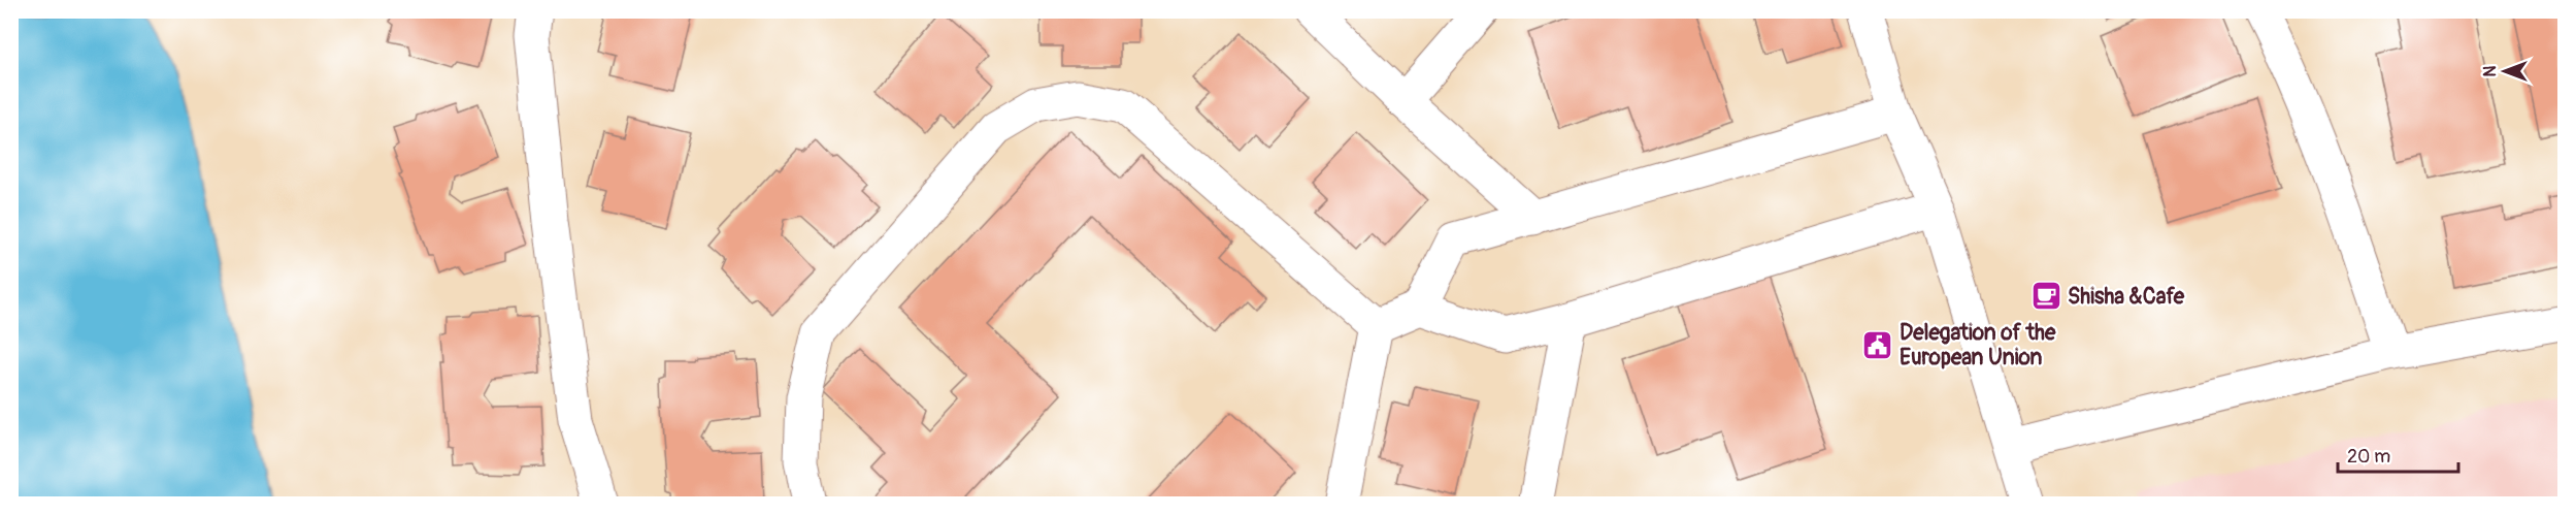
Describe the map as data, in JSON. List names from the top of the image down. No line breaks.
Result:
{"places":{"cafe":["Shisha &Cafe"],"public building":["Delegation of the European Union"]},"scale_bar":"20 m","north":"left"}
